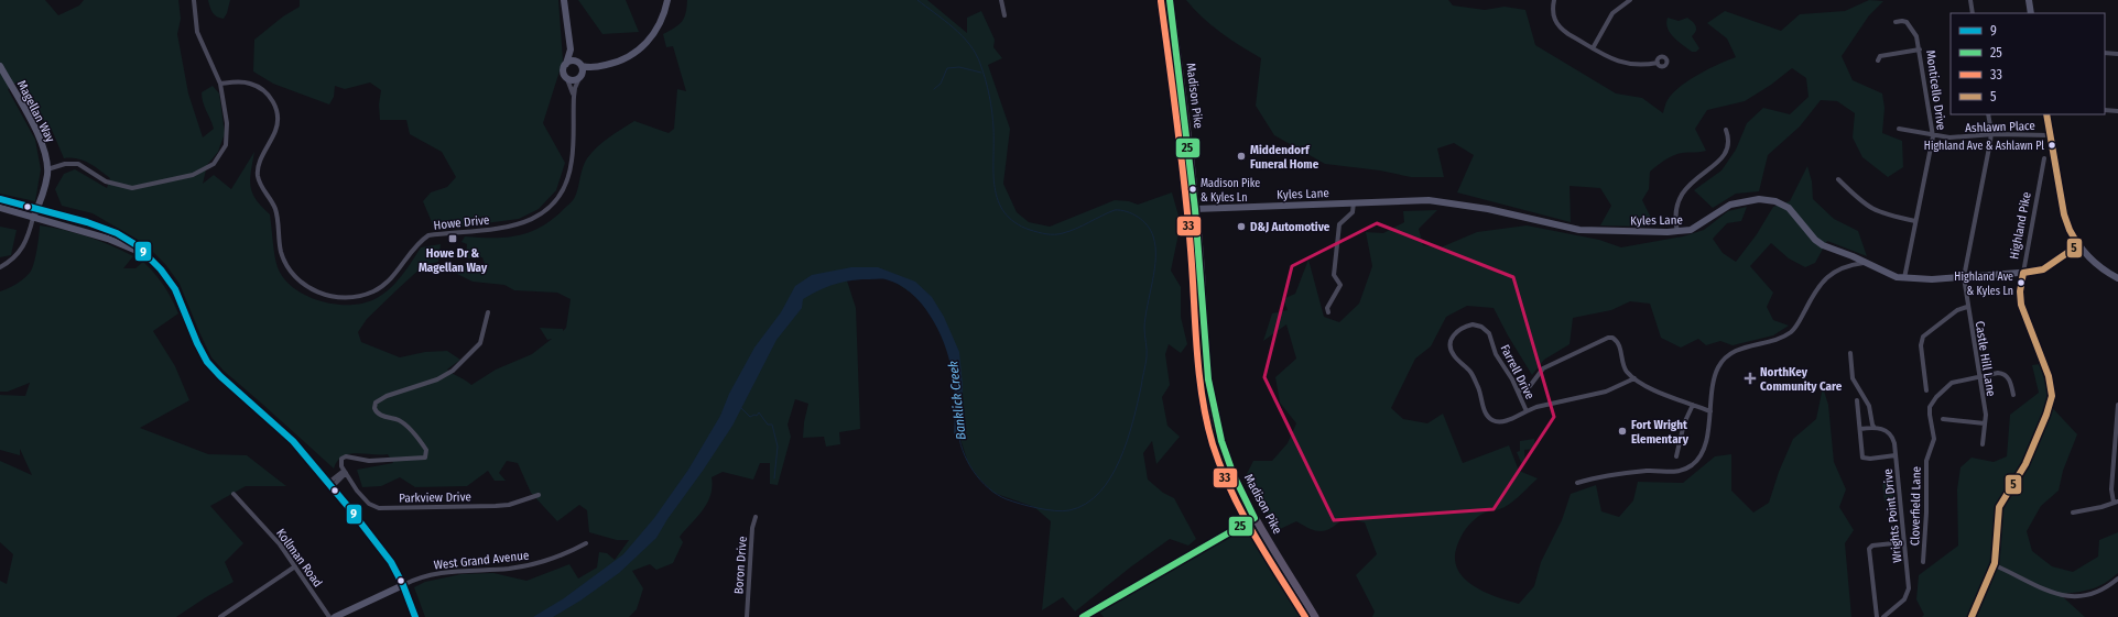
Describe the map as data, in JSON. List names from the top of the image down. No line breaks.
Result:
{"streets":{"main road":["Madison Pike","Magellan Way","Kyles Lane","Highland Pike"],"street":["Monticello Drive","Ashlawn Place","Howe Drive","Castle Hill Lane","Farrell Drive","Parkview Drive","Cloverfield Lane","Wrights Point Drive","Kollman Road","West Grand Avenue","Boron Drive"]},"crossings":[["Monticello Drive","Ashlawn Place"],["Monticello Drive","Kyles Lane"],["Madison Pike","Kyles Lane"],["Ashlawn Place","Castle Hill Lane"],["Kyles Lane","Highland Pike"],["Kyles Lane","Castle Hill Lane"],["Castle Hill Lane","Cloverfield Lane"]],"water":["Banklick Creek"],"places":{"other":["Highland Ave & Ashlawn Pl","Middendorf Funeral Home","Madison Pike & Kyles Ln","D&J Automotive","Highland Ave & Kyles Ln","Fort Wright Elementary"],"transit":["Howe Dr & Magellan Way"],"health":["NorthKey Community Care"]},"lines":["transit line 25","transit line 33","transit line 5","transit line 9"],"legend":["9","25","33","5"]}
